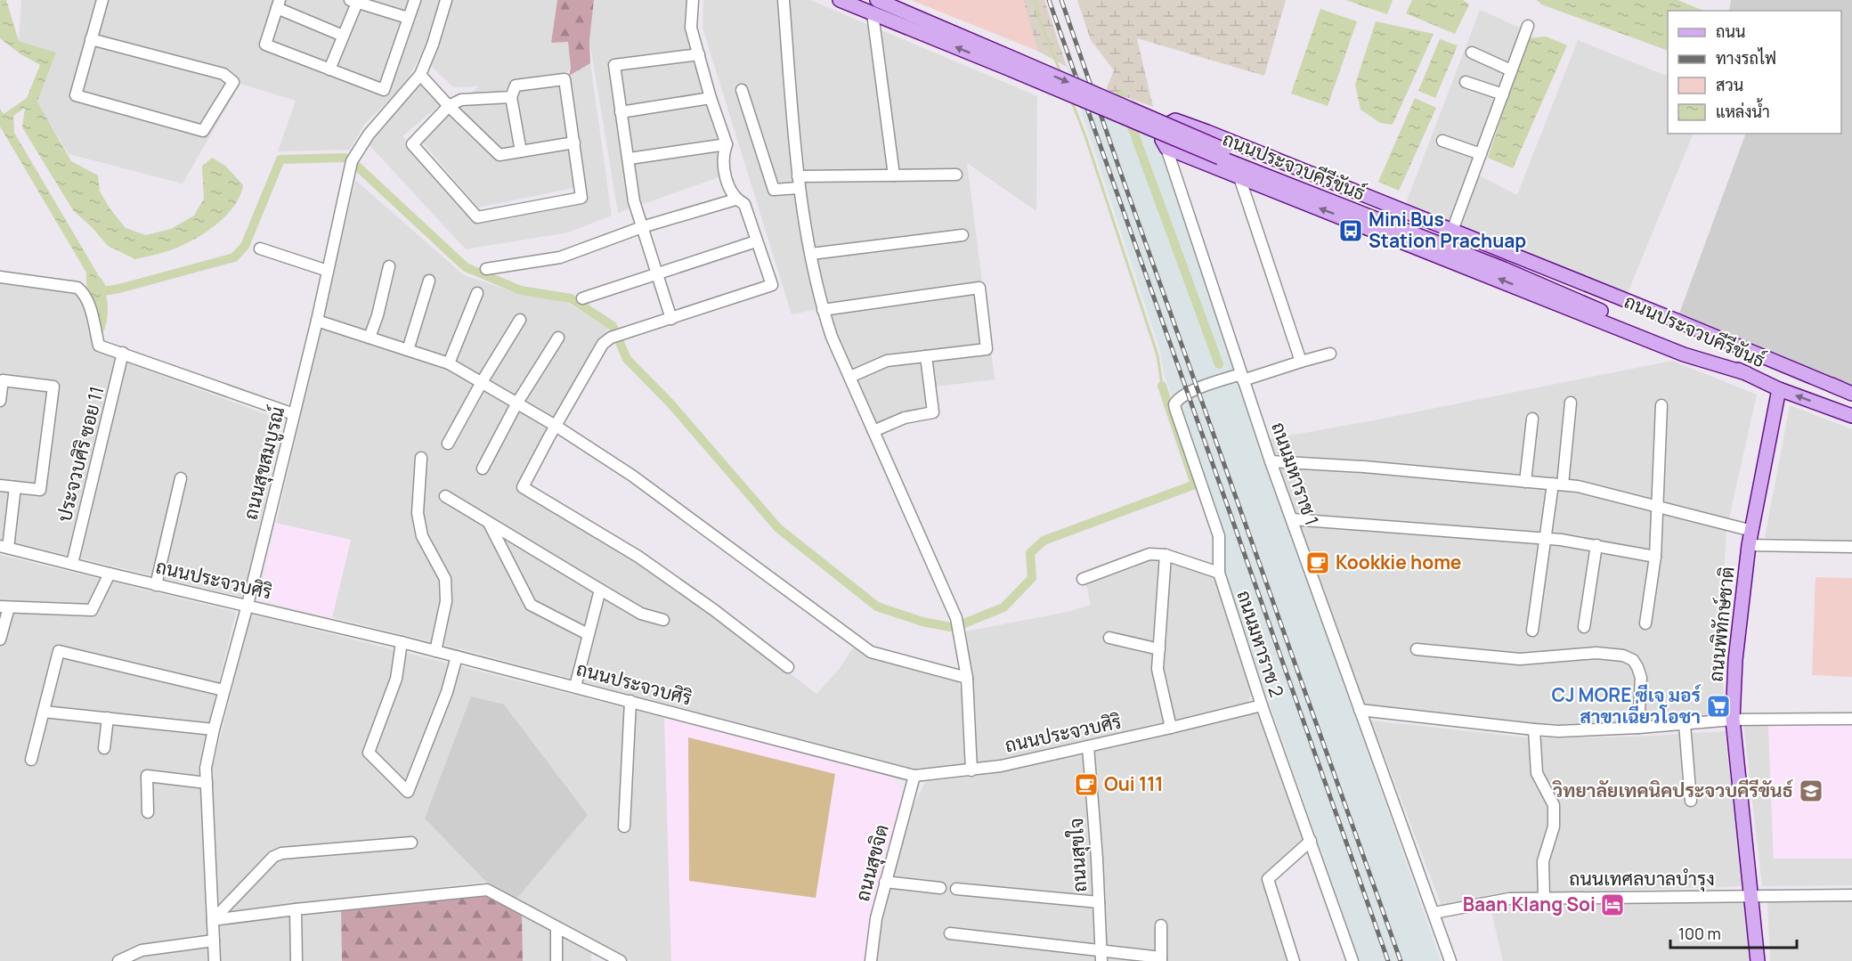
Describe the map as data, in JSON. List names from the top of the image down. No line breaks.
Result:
{"streets":{"main road":["ถนนประจวบคีรีขันธ์","ถนนพิทักษ์ชาติ"],"street":["ประจวบศิริ ซอย 11","ถนนสุขสมบูรณ์","ถนนมหาราช 1","ถนนประจวบศิริ","ถนนมหาราช 2","ถนนสุขใจ","ถนนสุขจิต","ถนนเทศลบาลบำรุง"]},"crossings":[["ถนนประจวบคีรีขันธ์","ถนนพิทักษ์ชาติ"],["ประจวบศิริ ซอย 11","ถนนประจวบศิริ"],["ถนนสุขสมบูรณ์","ถนนประจวบศิริ"],["ถนนมหาราช 1","ถนนมหาราช 2"],["ถนนมหาราช 1","ถนนเทศลบาลบำรุง"],["ถนนประจวบศิริ","ถนนมหาราช 2"],["ถนนประจวบศิริ","ถนนสุขใจ"],["ถนนประจวบศิริ","ถนนสุขจิต"],["ถนนพิทักษ์ชาติ","ถนนเทศลบาลบำรุง"]],"places":{"bus stop":["Mini Bus Station Prachuap"],"cafe":["Kookkie home","Oui 111"],"supermarket":["CJ MORE ซีเจ มอร์ สาขาเฉี่ยวโอชา"],"school or university":["วิทยาลัยเทคนิคประจวบคีรีขันธ์"],"hotel":["Baan Klang Soi"]},"legend":["ถนน","ทางรถไฟ","สวน","แหล่งน้ำ"],"scale_bar":"100 m"}
